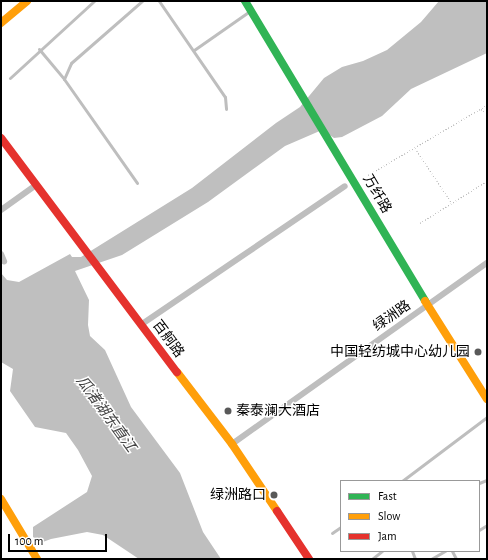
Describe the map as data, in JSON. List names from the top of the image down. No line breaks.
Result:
{"streets":{"street":["万纤路","绿洲路","百舸路"]},"crossings":[["万纤路","绿洲路"],["绿洲路","百舸路"]],"water":["瓜渚湖东直江"],"places":["中国轻纺城中心幼儿园","秦泰澜大酒店","绿洲路口"],"legend":["Fast","Slow","Jam"],"scale_bar":"100 m"}
